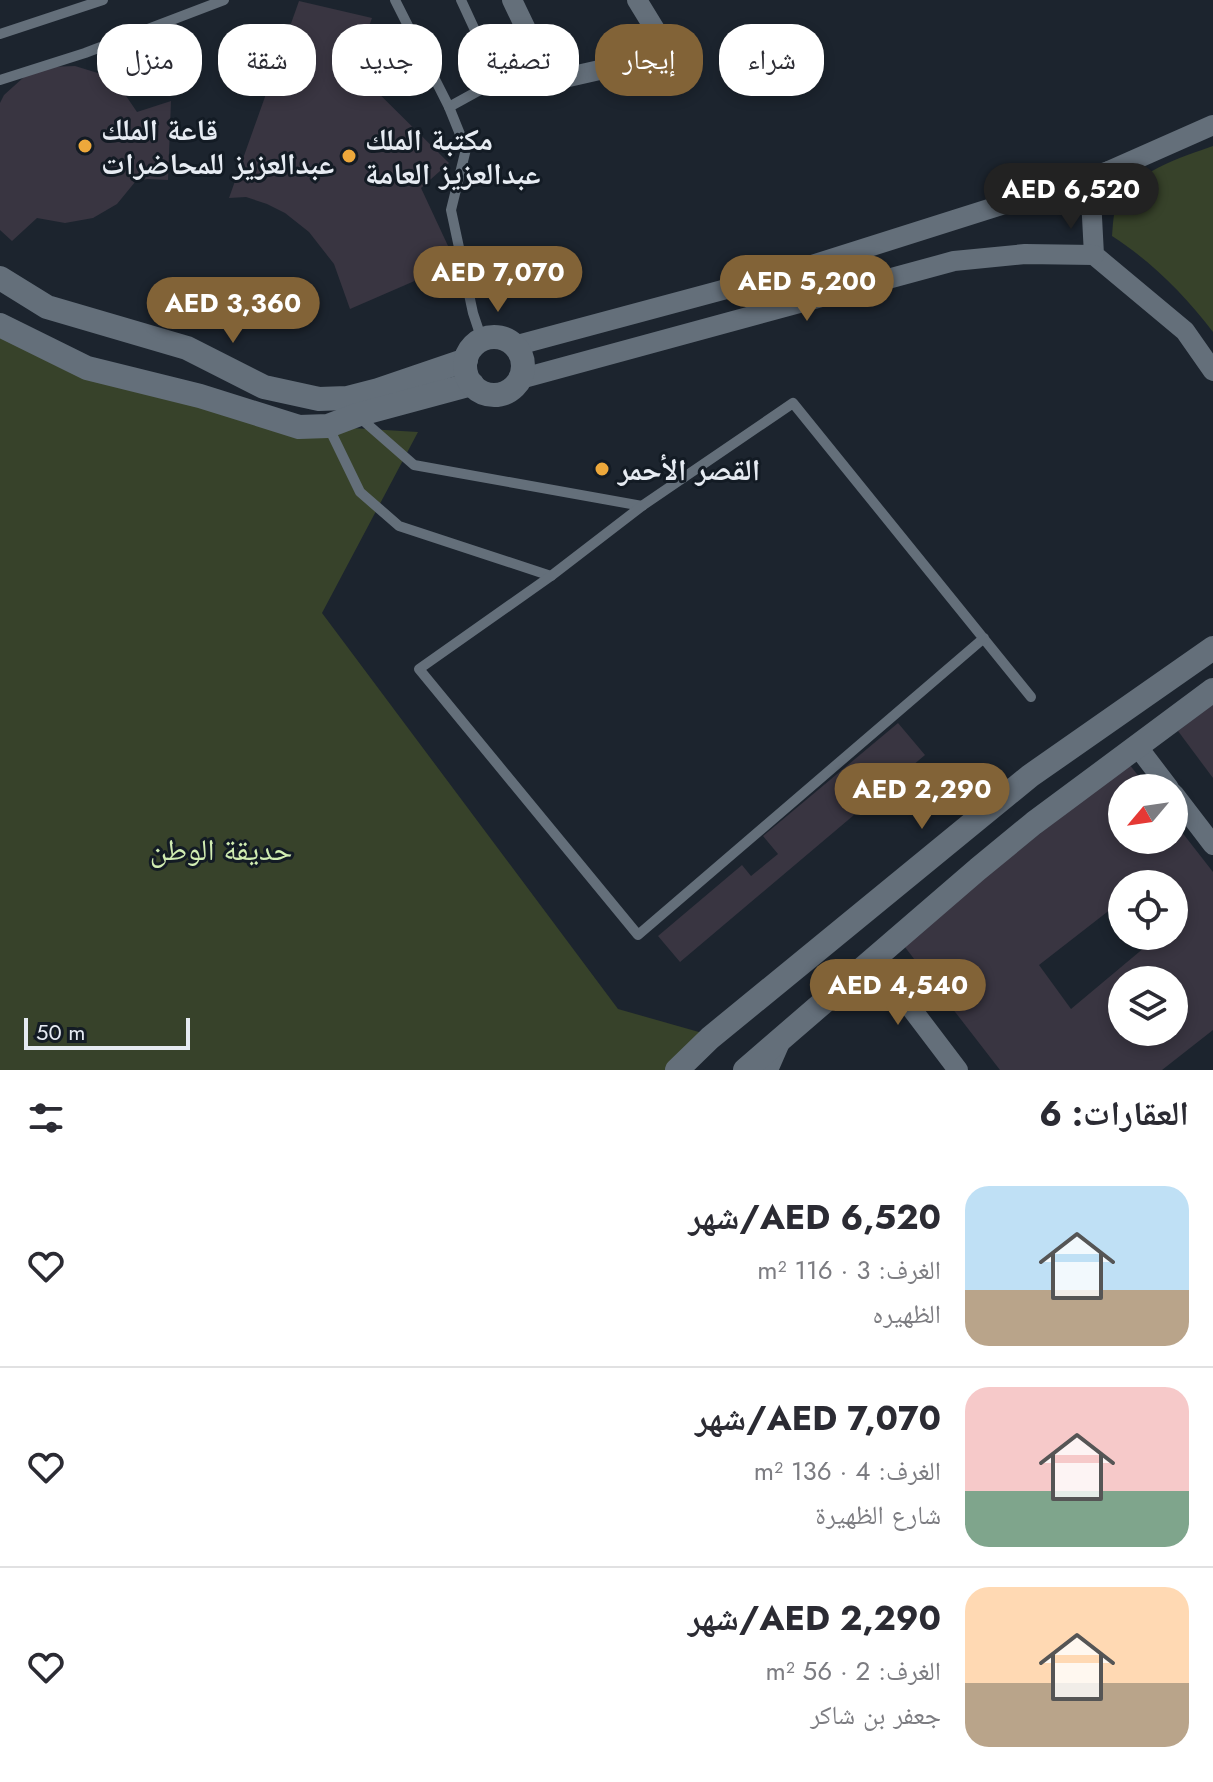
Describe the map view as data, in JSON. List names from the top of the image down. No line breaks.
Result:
{"parks":["حديقة الوطن"],"places":["قاعة الملك عبدالعزيز للمحاضرات","مكتبة الملك عبدالعزيز العامة","القصر الأحمر"],"scale_bar":"50 m","north":"bottom left","page":{"chip":["شراء","إيجار","تصفية","جديد","شقة","منزل"],"price":["AED 6,520","AED 7,070","AED 5,200","AED 3,360","AED 2,290","AED 4,540"],"scale":"50 m","heading":"العقارات: 6","list":[{"name":"AED 6,520/شهر","note":"الغرف: 3 · 116 m² · الظهيره"},{"name":"AED 7,070/شهر","note":"الغرف: 4 · 136 m² · شارع الظهيرة"},{"name":"AED 2,290/شهر","note":"الغرف: 2 · 56 m² · جعفر بن شاكر"}]}}
